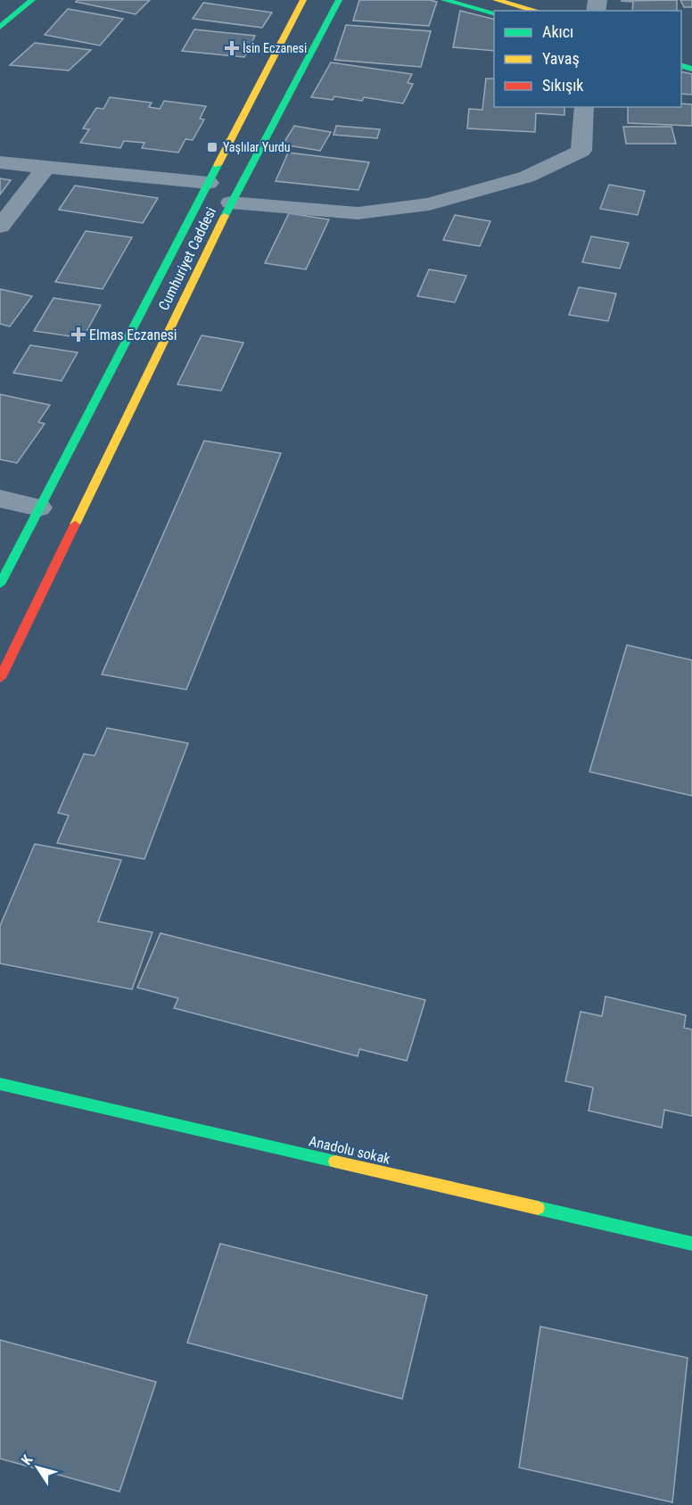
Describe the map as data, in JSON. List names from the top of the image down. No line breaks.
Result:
{"streets":{"main road":["Cumhuriyet Caddesi","Anadolu sokak"]},"places":{"health":["İsin Eczanesi","Elmas Eczanesi"],"transit":["Yaşlılar Yurdu"]},"legend":["Akıcı","Yavaş","Sıkışık"],"north":"top left"}
